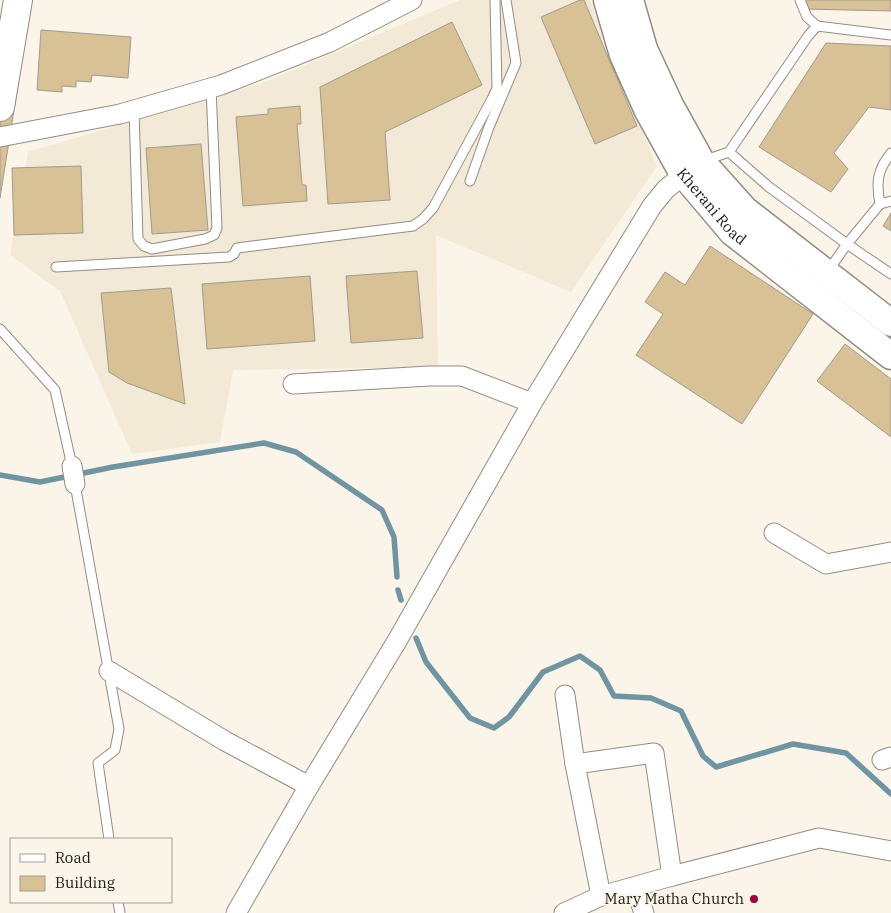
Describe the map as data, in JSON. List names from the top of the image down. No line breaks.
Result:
{"streets":{"main road":["Kherani Road"]},"places":["Mary Matha Church"],"legend":["Road","Building"]}
